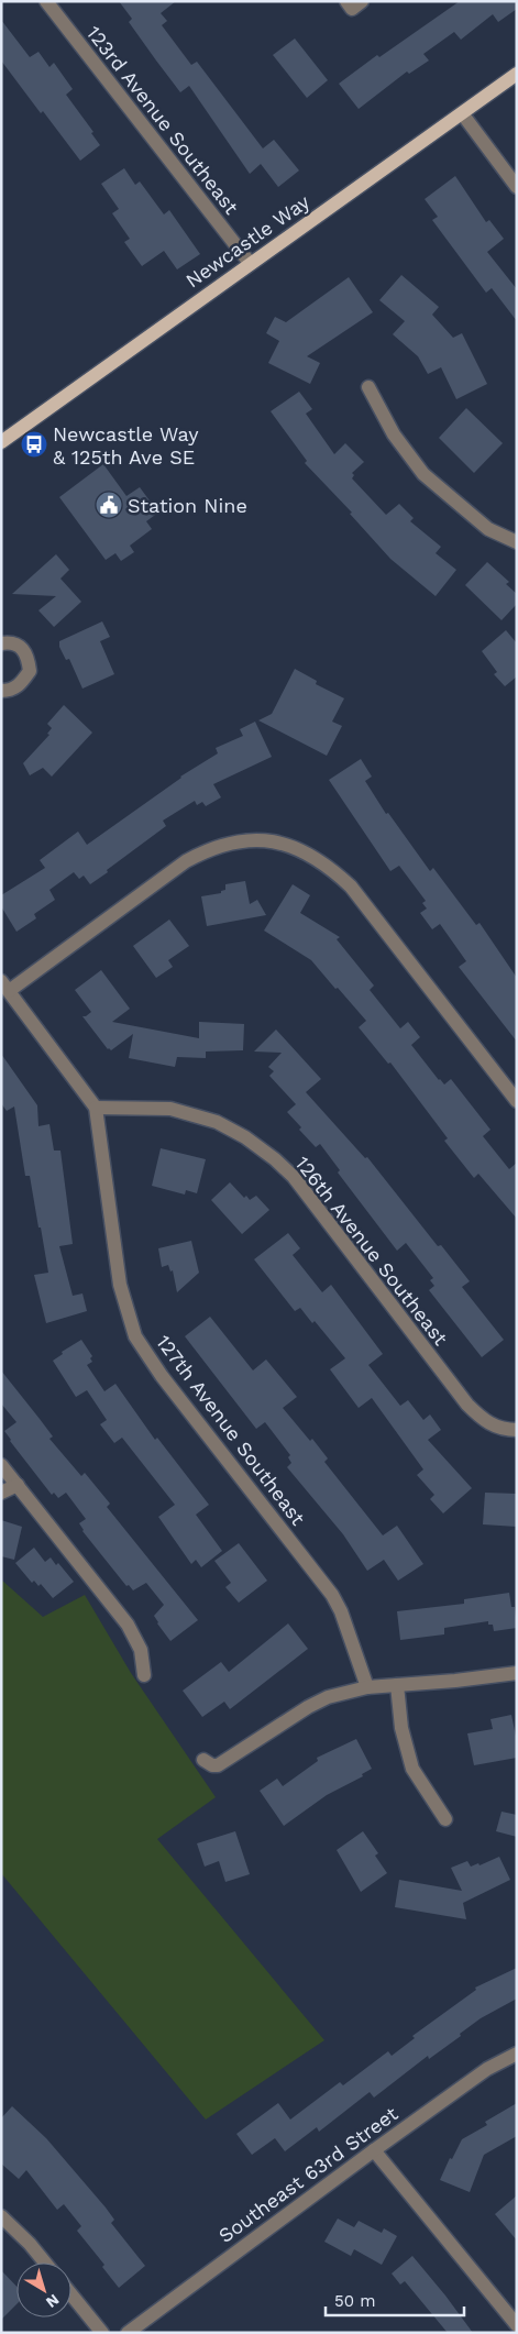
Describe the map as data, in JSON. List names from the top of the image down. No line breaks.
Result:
{"streets":{"main road":["Newcastle Way"],"street":["123rd Avenue Southeast","126th Avenue Southeast","127th Avenue Southeast","Southeast 63rd Street"]},"crossings":[["123rd Avenue Southeast","Newcastle Way"],["126th Avenue Southeast","127th Avenue Southeast"]],"places":{"bus stop":["Newcastle Way & 125th Ave SE"],"public building":["Station Nine"]},"scale_bar":"50 m","north":"bottom right"}
